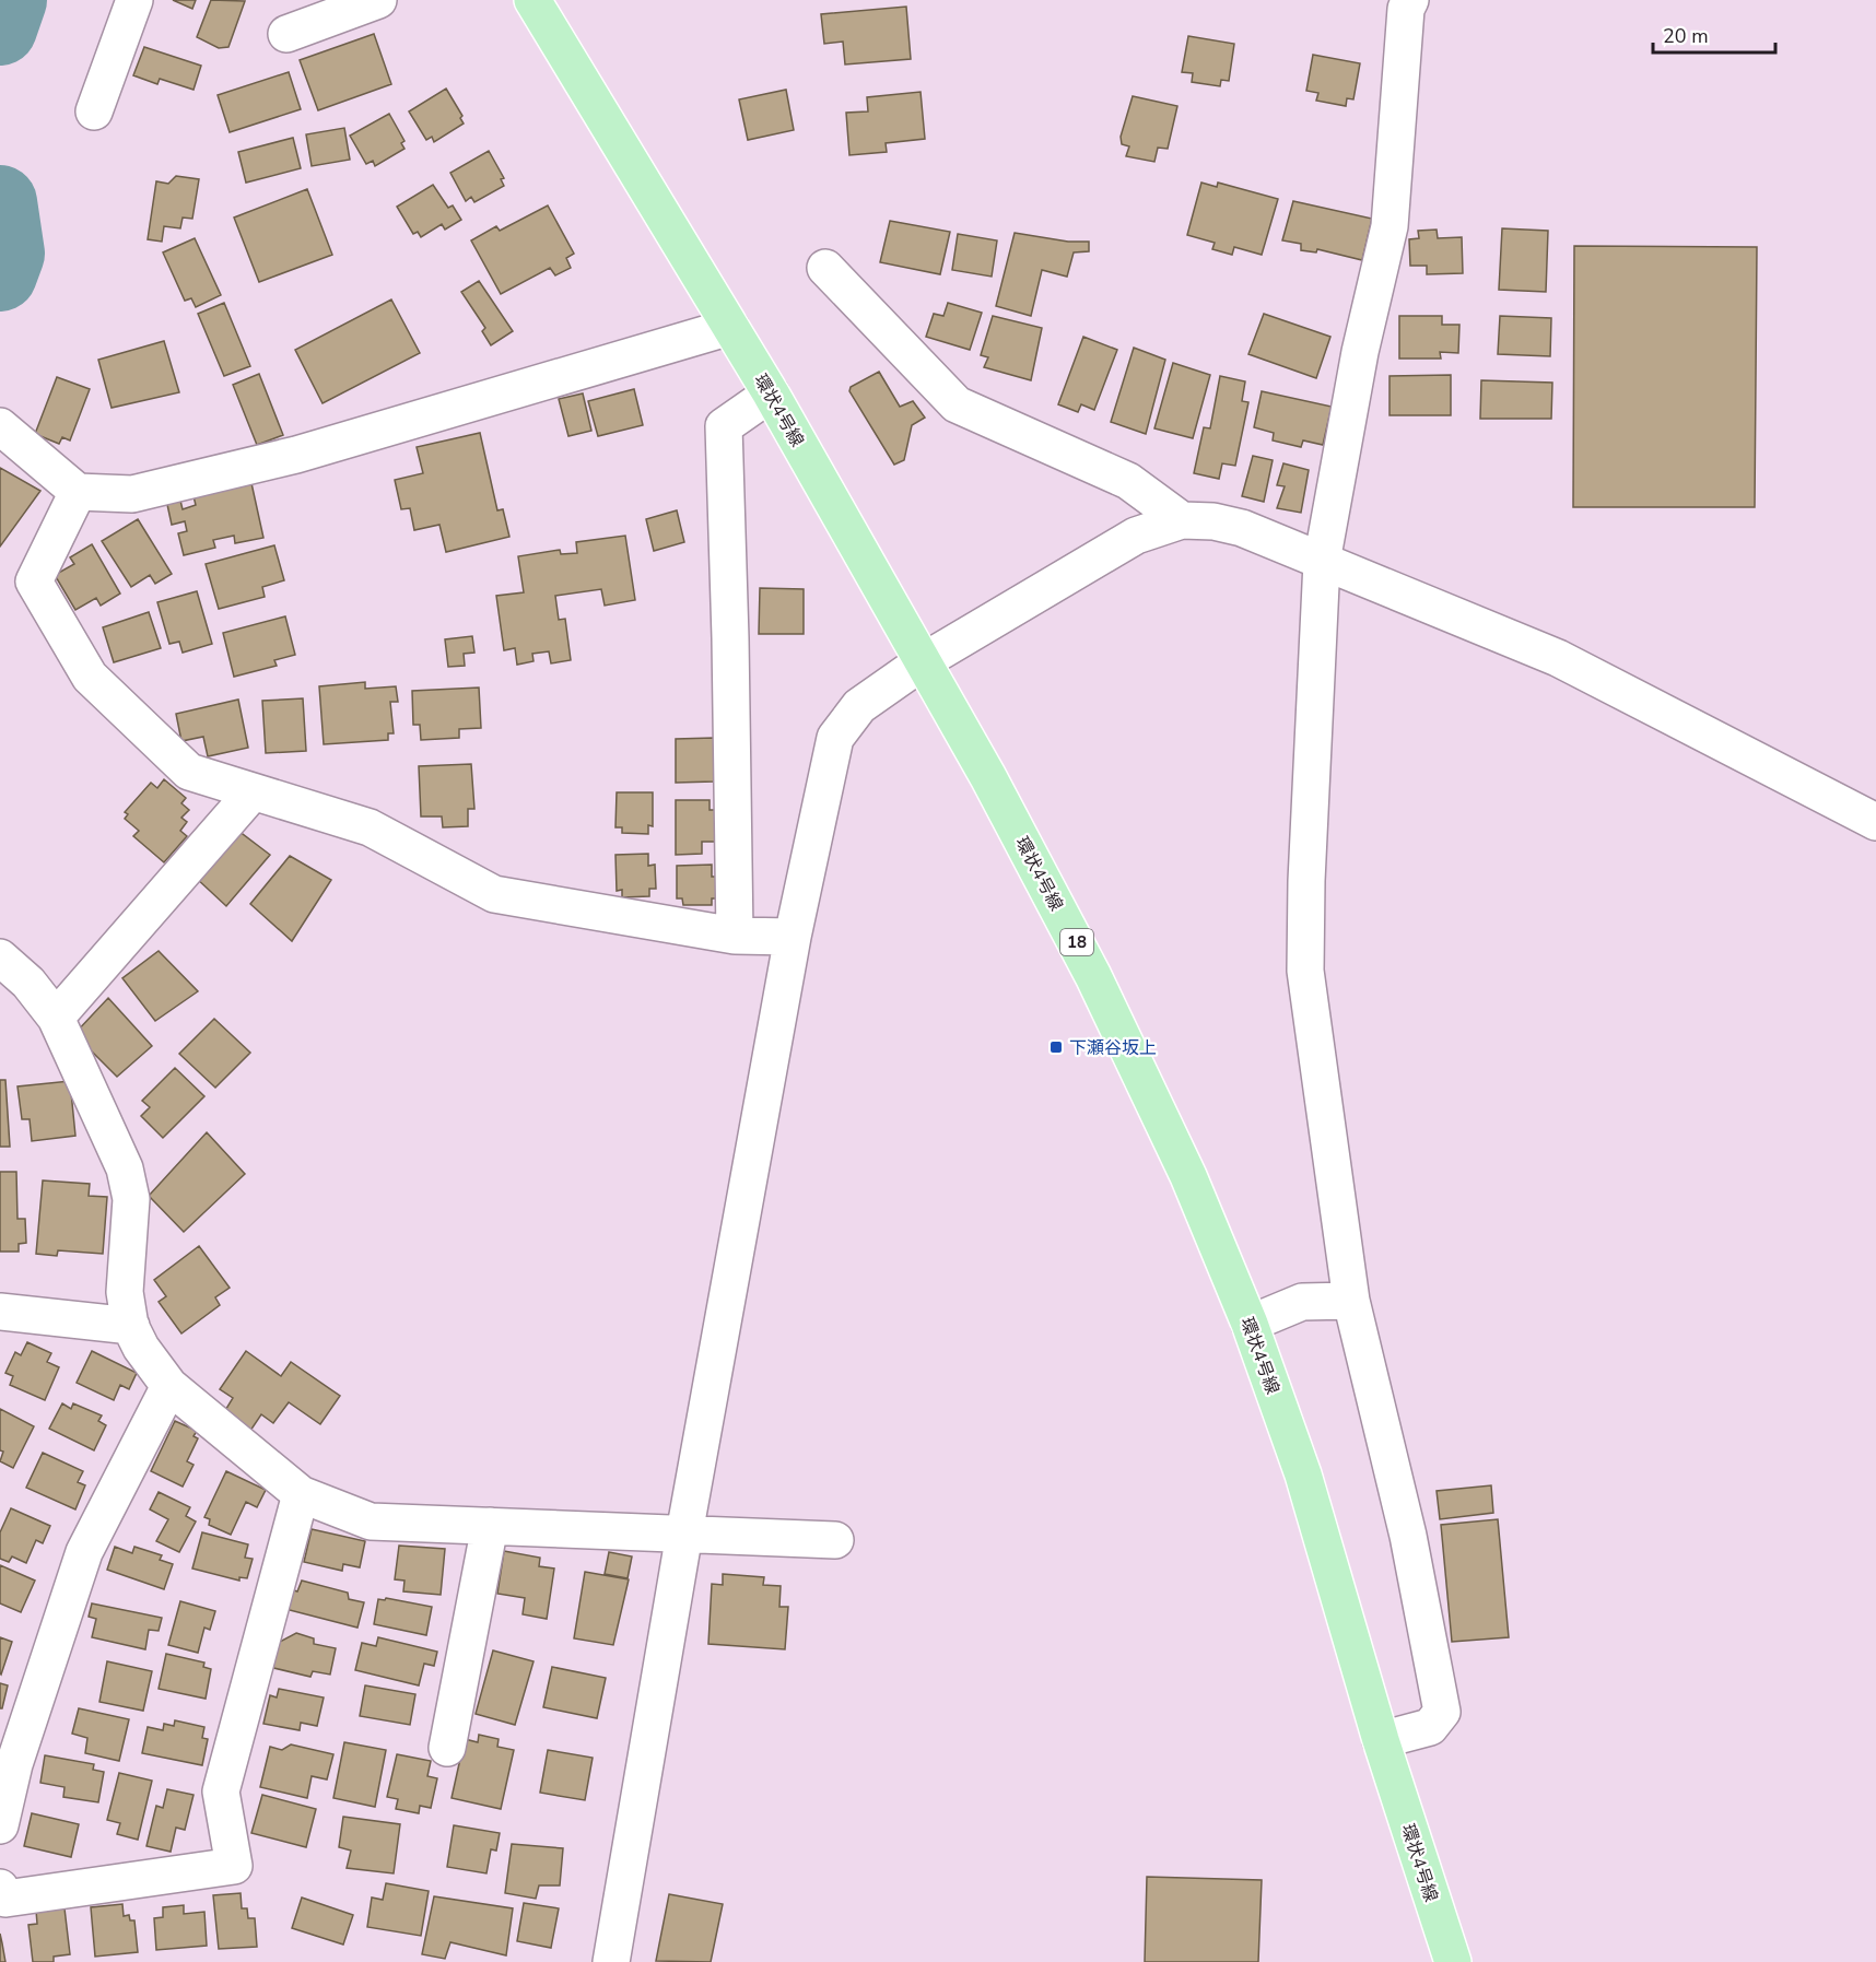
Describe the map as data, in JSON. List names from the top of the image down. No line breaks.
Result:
{"streets":{"main road":["環状4号線","18"]},"places":{"transit":["下瀬谷坂上"]},"scale_bar":"20 m"}
